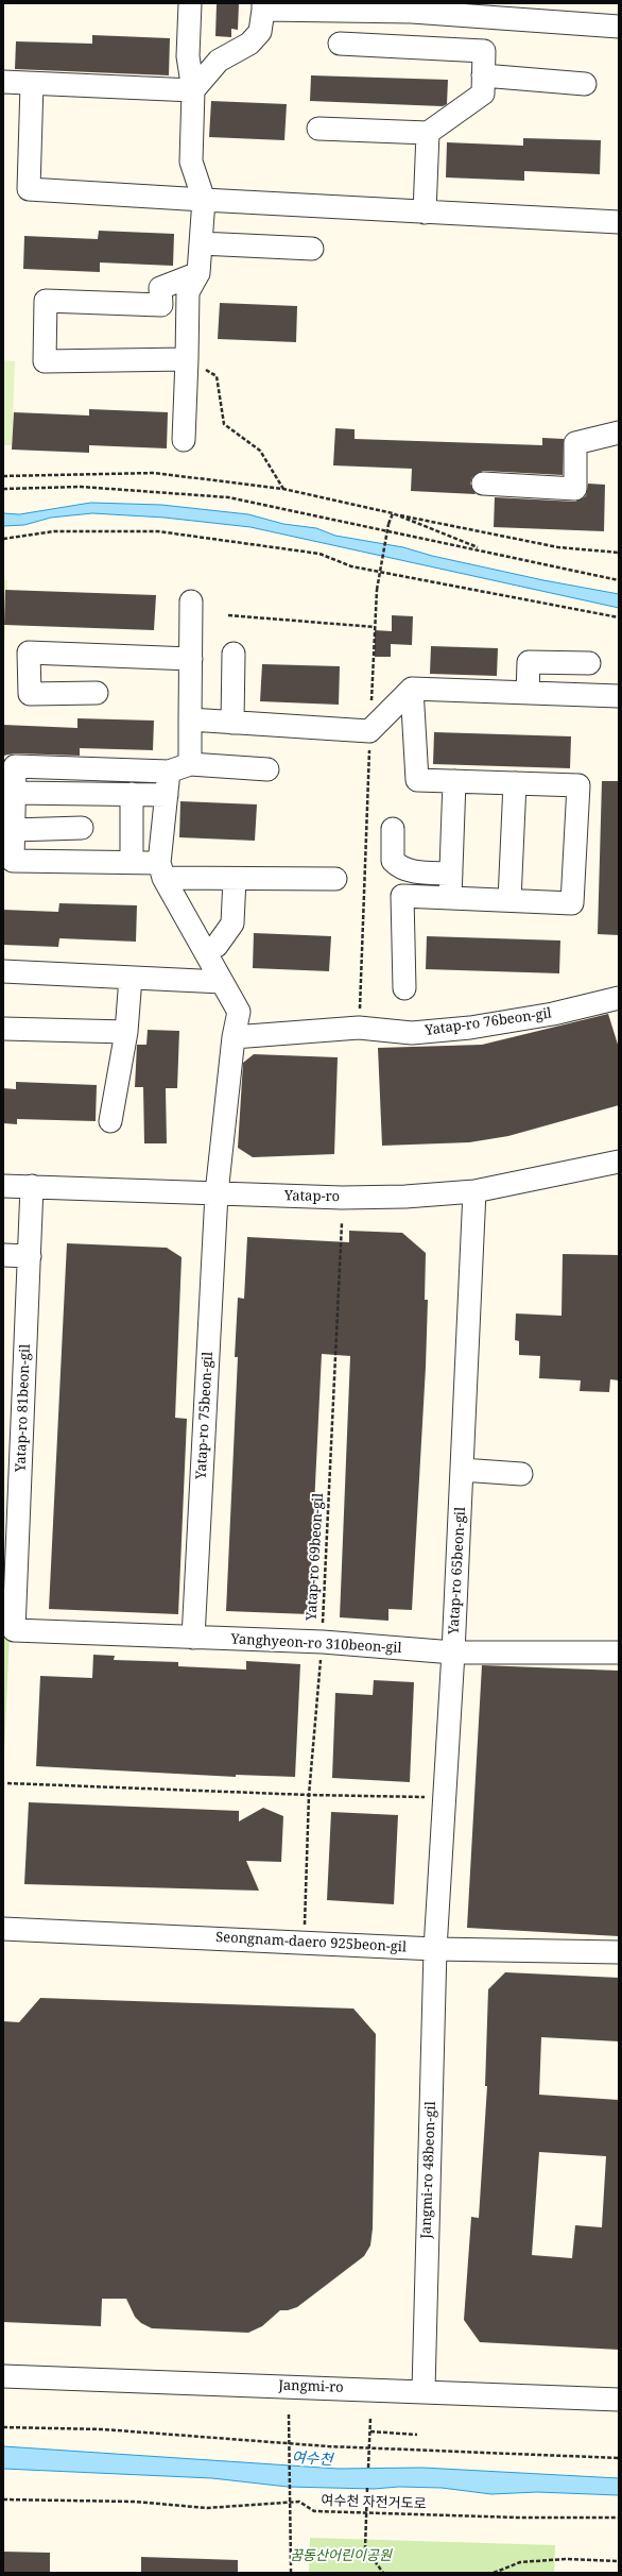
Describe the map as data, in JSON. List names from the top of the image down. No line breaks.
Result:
{"streets":{"street":["Yatap-ro 76beon-gil","Yatap-ro","Yatap-ro 81beon-gil","Yatap-ro 75beon-gil","Yatap-ro 65beon-gil","Yanghyeon-ro 310beon-gil","Seongnam-daero 925beon-gil","Jangmi-ro 48beon-gil","Jangmi-ro"],"path":["Yatap-ro 69beon-gil","여수천 자전거도로"]},"crossings":[["Yatap-ro","Yatap-ro 81beon-gil"],["Yatap-ro","Yatap-ro 75beon-gil"],["Yatap-ro","Yatap-ro 65beon-gil"],["Yatap-ro 81beon-gil","Yanghyeon-ro 310beon-gil"],["Yatap-ro 75beon-gil","Yanghyeon-ro 310beon-gil"],["Yatap-ro 69beon-gil","Yanghyeon-ro 310beon-gil"],["Yatap-ro 69beon-gil","Seongnam-daero 925beon-gil"],["Yatap-ro 65beon-gil","Yanghyeon-ro 310beon-gil"],["Yatap-ro 65beon-gil","Seongnam-daero 925beon-gil"],["Yatap-ro 65beon-gil","Jangmi-ro 48beon-gil"],["Seongnam-daero 925beon-gil","Jangmi-ro 48beon-gil"],["Jangmi-ro 48beon-gil","Jangmi-ro"]],"water":["여수천"],"parks":["꿈동산어린이공원"]}
